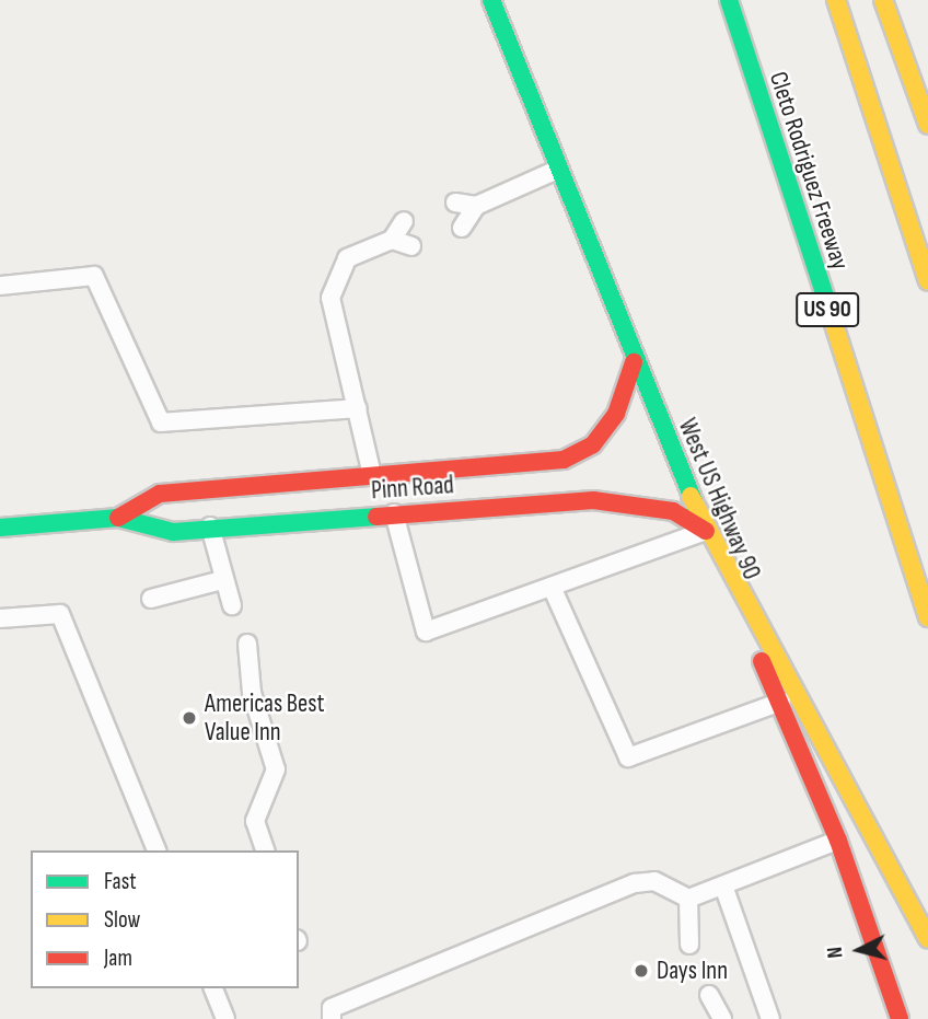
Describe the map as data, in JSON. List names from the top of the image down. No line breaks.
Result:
{"streets":{"main road":["Cleto Rodriguez Freeway","US 90","Pinn Road","West US Highway 90"]},"crossings":[["Pinn Road","West US Highway 90"]],"places":["Americas Best Value Inn","Days Inn"],"legend":["Fast","Slow","Jam"],"north":"left"}
